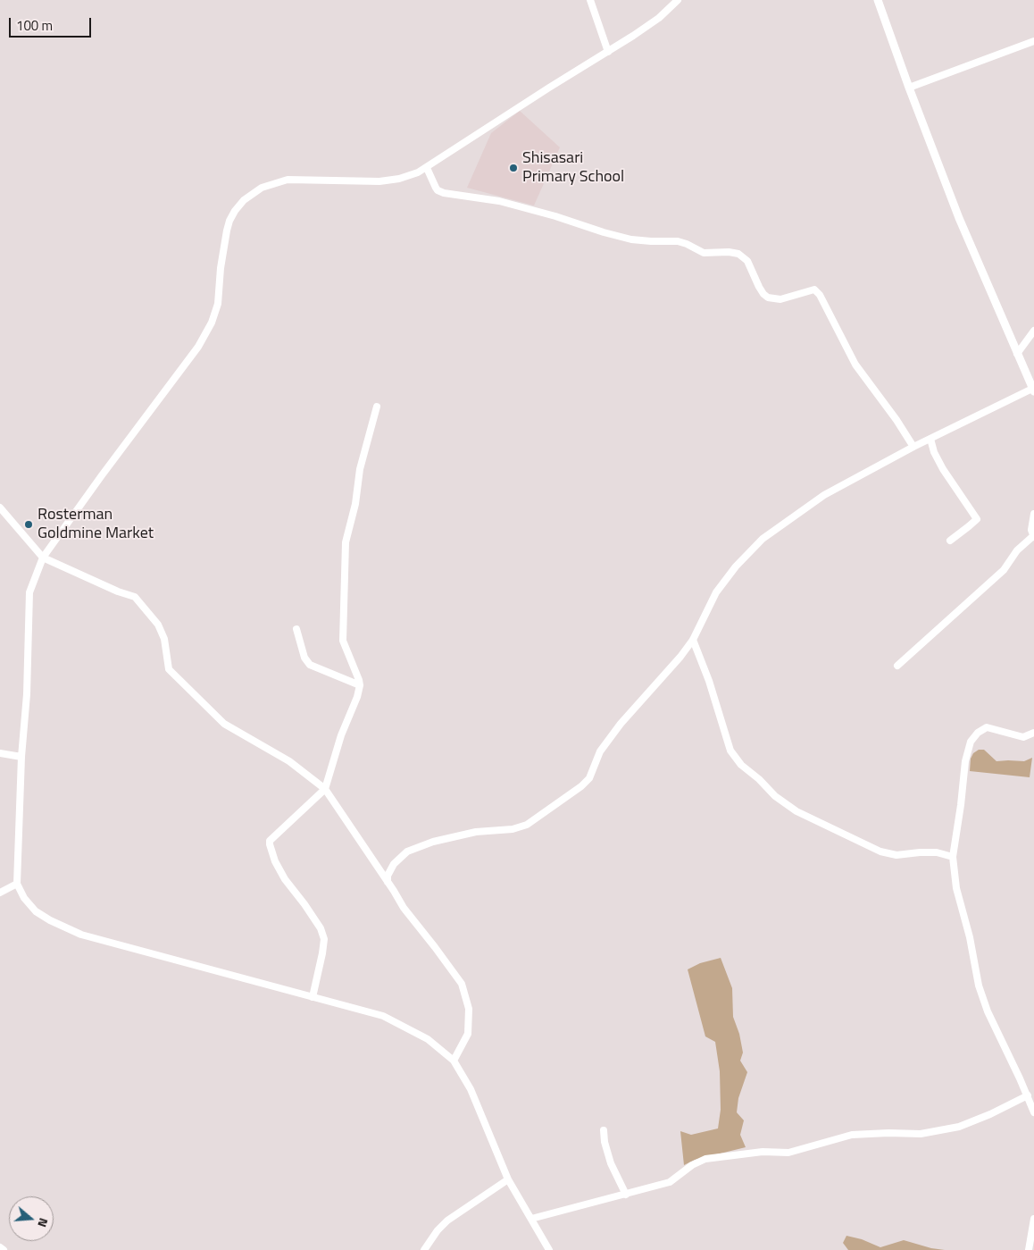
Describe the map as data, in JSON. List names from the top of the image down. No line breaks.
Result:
{"places":["Shisasari Primary School","Rosterman Goldmine Market"],"scale_bar":"100 m","north":"right"}
